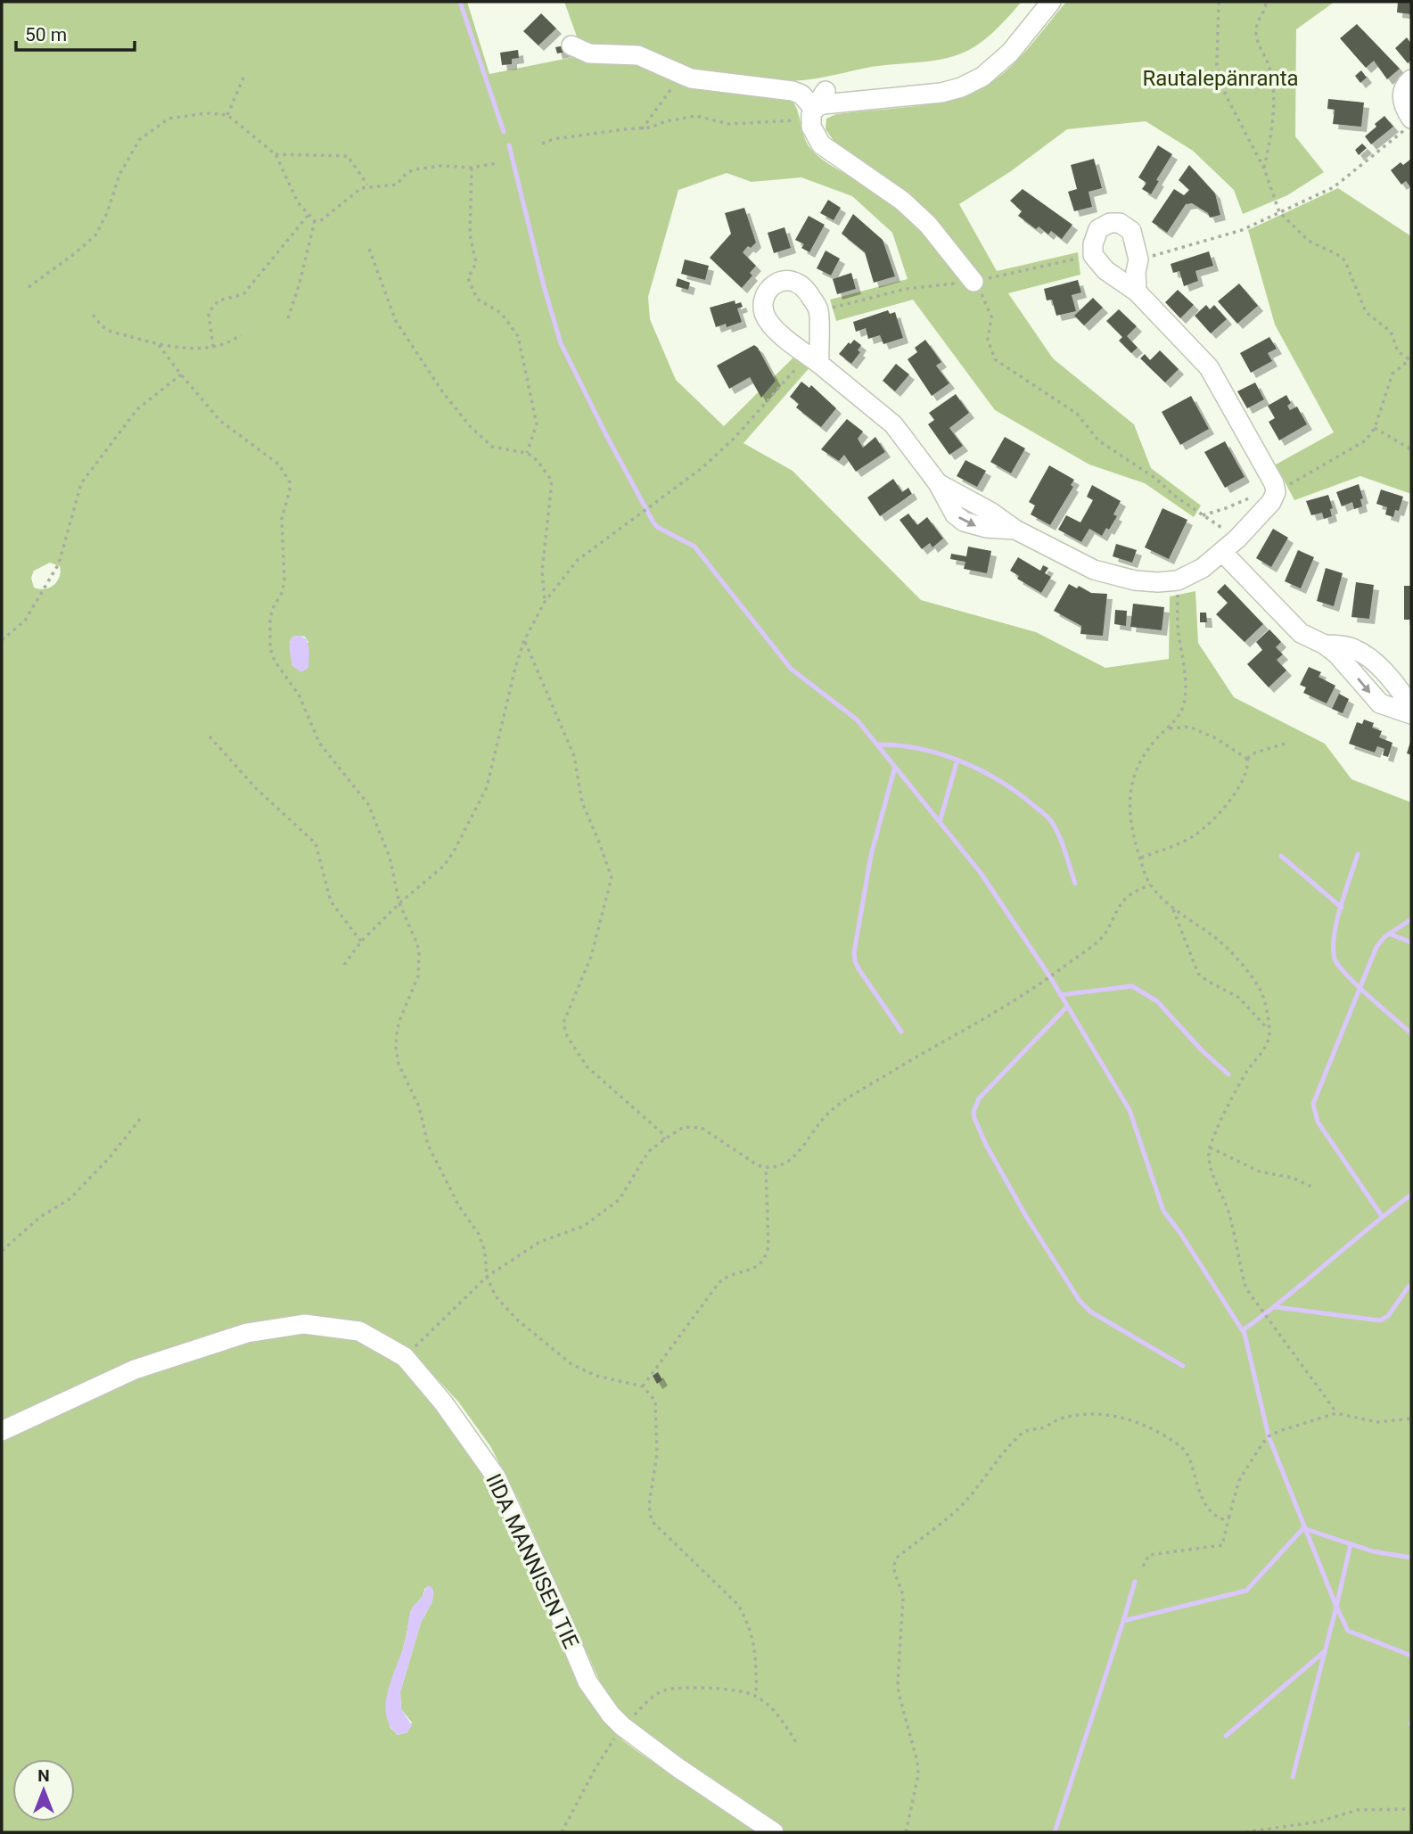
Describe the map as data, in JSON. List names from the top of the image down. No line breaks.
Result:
{"streets":{"street":["IIDA MANNISEN TIE"]},"parks":["Rautalepänranta"],"scale_bar":"50 m","north":"top"}
